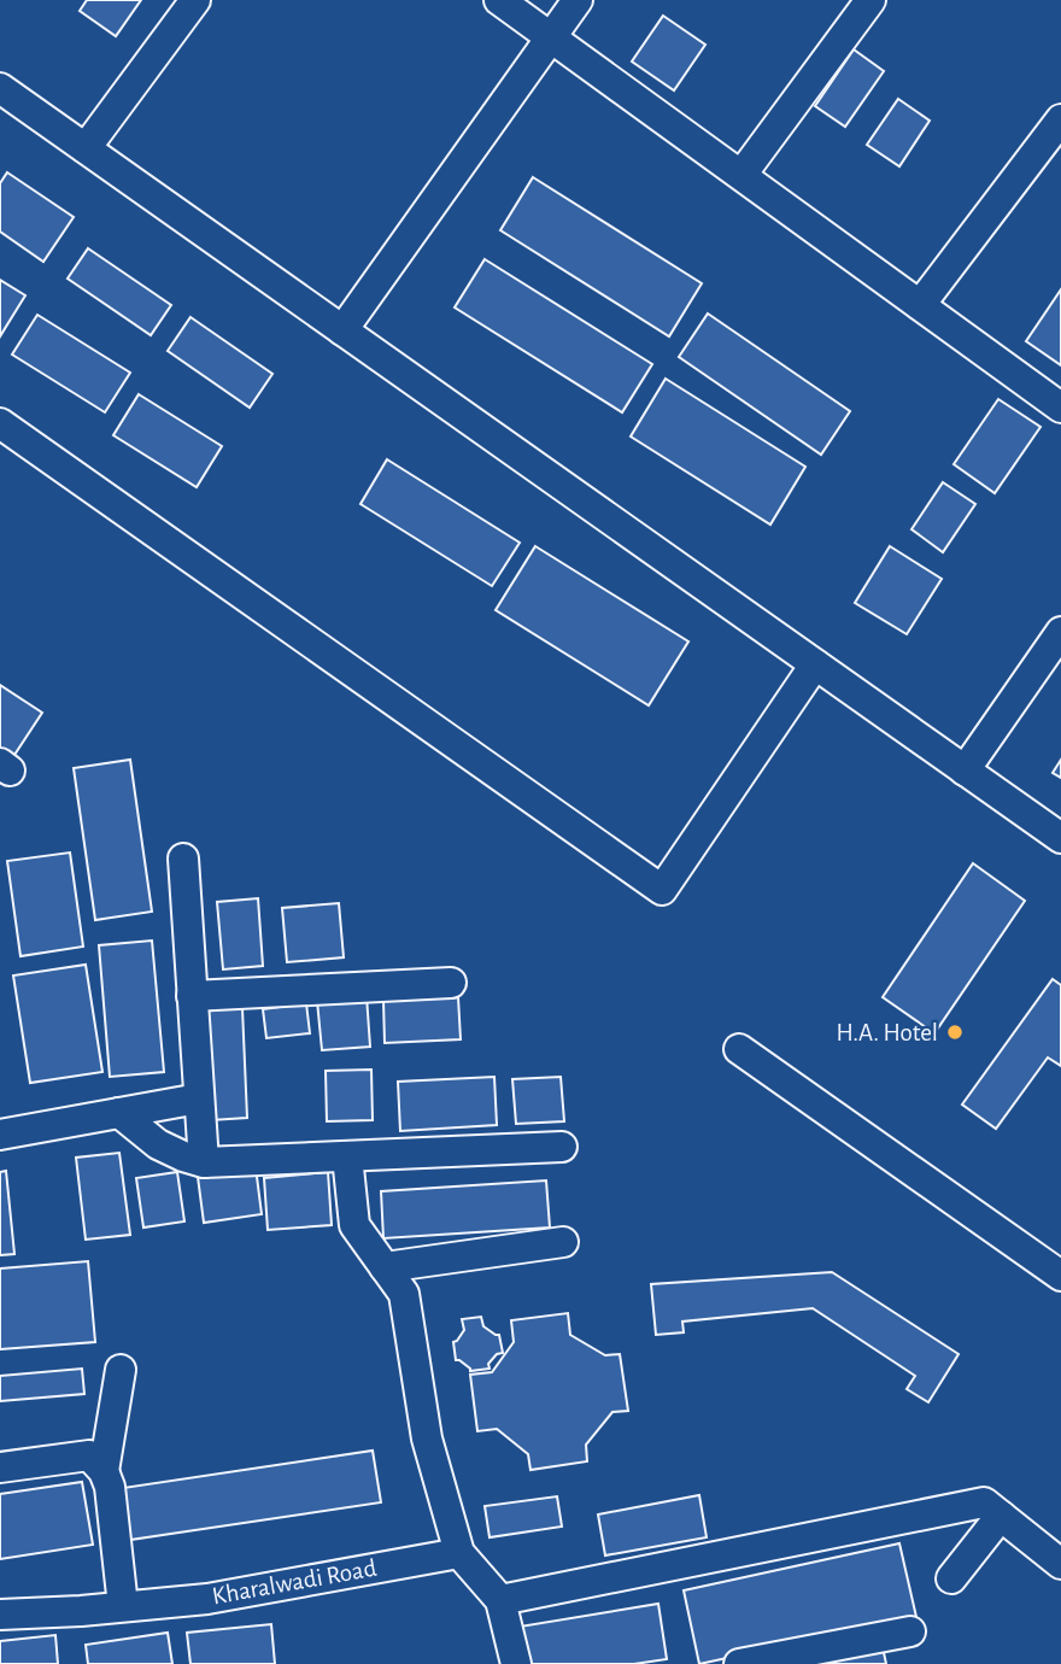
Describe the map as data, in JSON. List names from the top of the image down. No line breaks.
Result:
{"streets":{"street":["Kharalwadi Road"]},"places":["H.A. Hotel"]}
